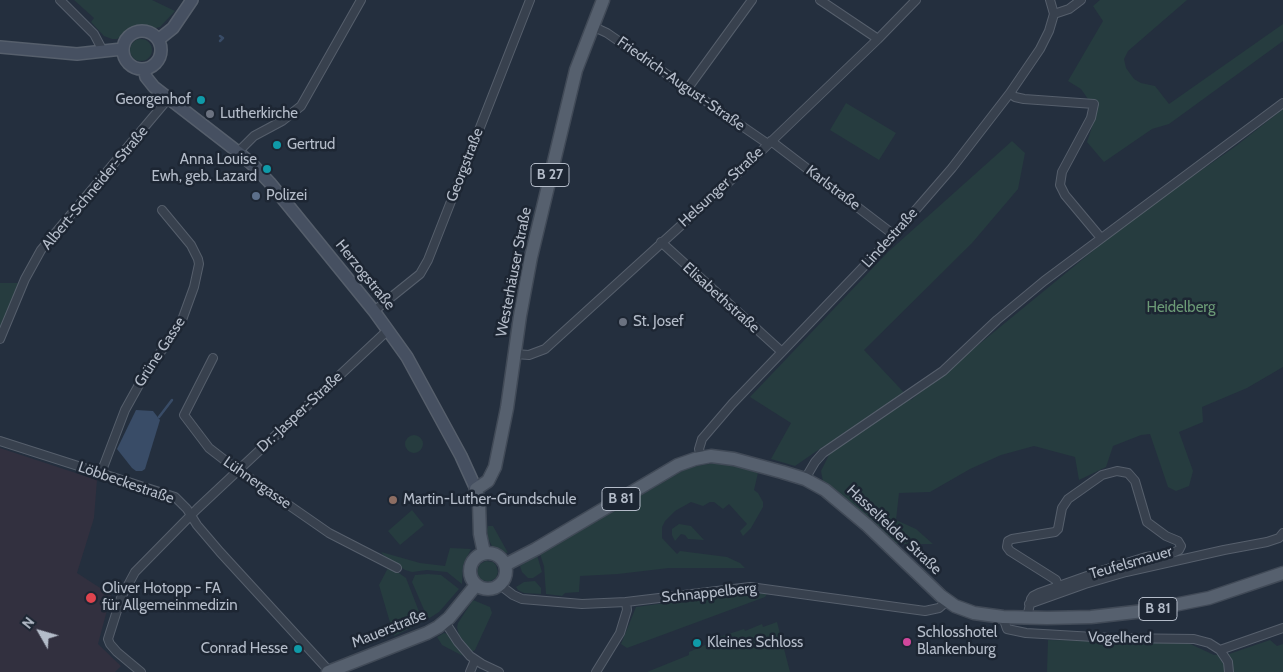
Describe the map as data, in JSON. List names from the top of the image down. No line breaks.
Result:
{"streets":{"main road":["B 27","Westerhäuser Straße","Herzogstraße","B 81","Hasselfelder Straße","Mauerstraße"],"street":["Friedrich-August-Straße","Georgstraße","Helsunger Straße","Albert-Schneider-Straße","Karlstraße","Lindestraße","Elisabethstraße","Grüne Gasse","Dr.-Jasper-Straße","Löbbeckestraße","Lühnergasse","Teufelsmauer","Schnappelberg","Vogelherd"]},"crossings":[["Friedrich-August-Straße","Helsunger Straße"],["Friedrich-August-Straße","Karlstraße"],["Friedrich-August-Straße","Westerhäuser Straße"],["Georgstraße","Herzogstraße"],["Helsunger Straße","Karlstraße"],["Helsunger Straße","Westerhäuser Straße"],["Helsunger Straße","Elisabethstraße"],["Albert-Schneider-Straße","Herzogstraße"],["Karlstraße","Lindestraße"],["Lindestraße","Elisabethstraße"],["Lindestraße","Hasselfelder Straße"],["Westerhäuser Straße","Herzogstraße"],["Herzogstraße","Dr.-Jasper-Straße"],["Herzogstraße","Hasselfelder Straße"],["Herzogstraße","Schnappelberg"],["Herzogstraße","Mauerstraße"],["Grüne Gasse","Löbbeckestraße"],["Dr.-Jasper-Straße","Löbbeckestraße"],["Dr.-Jasper-Straße","Lühnergasse"],["Löbbeckestraße","Mauerstraße"],["Hasselfelder Straße","Schnappelberg"],["Hasselfelder Straße","Mauerstraße"],["Hasselfelder Straße","Vogelherd"],["Schnappelberg","Mauerstraße"]],"parks":["Heidelberg"],"places":["Georgenhof","Lutherkirche","Gertrud","Anna Louise Ewh, geb. Lazard","Polizei","St. Josef","Martin-Luther-Grundschule","Oliver Hotopp - FA für Allgemeinmedizin","Schlosshotel Blankenburg","Kleines Schloss","Conrad Hesse"],"north":"top left"}
